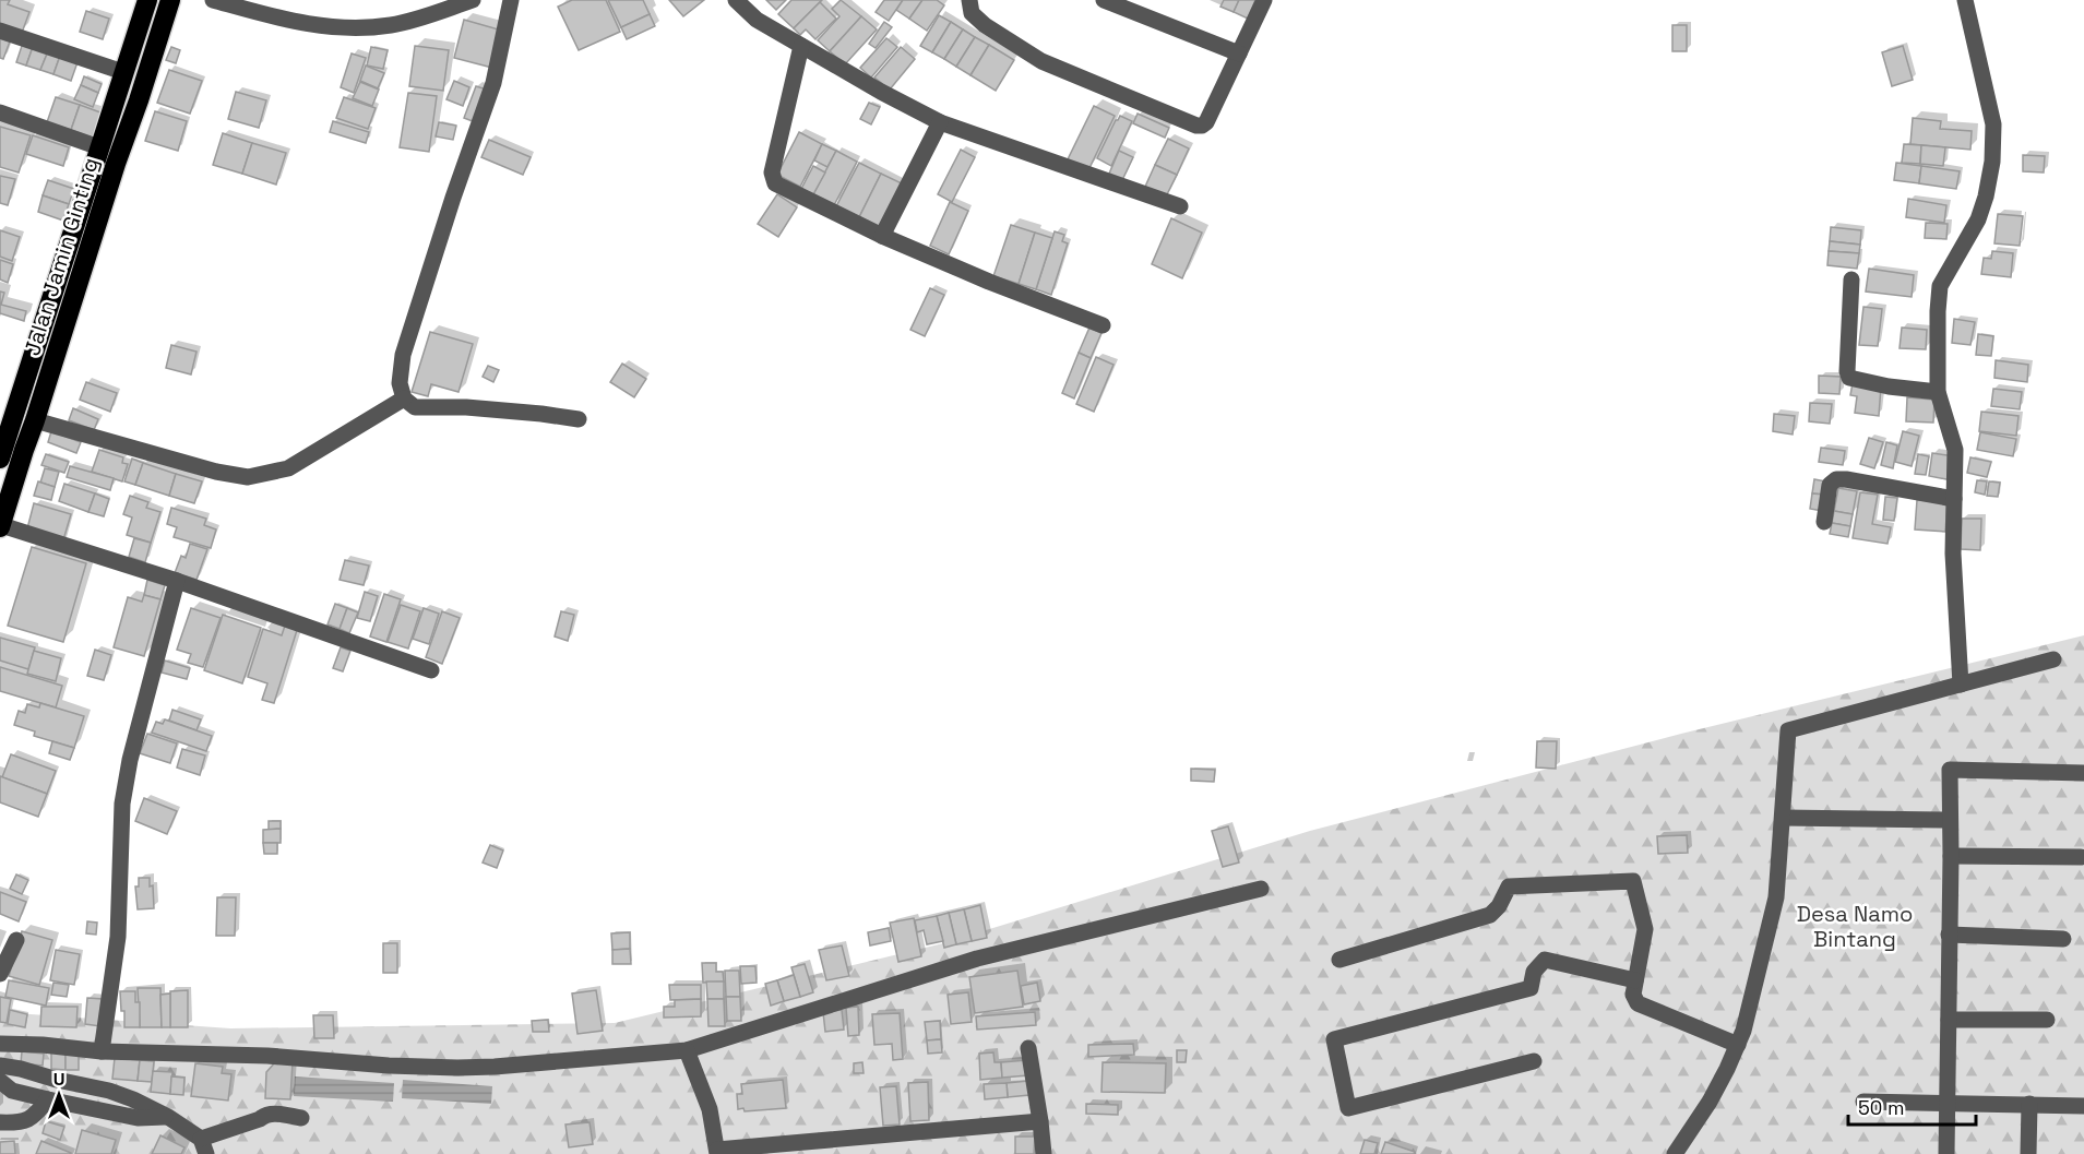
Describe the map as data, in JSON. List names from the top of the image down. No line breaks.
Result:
{"streets":{"highway":["Jalan Jamin Ginting"]},"parks":["Desa Namo Bintang"],"scale_bar":"50 m","north":"top"}
